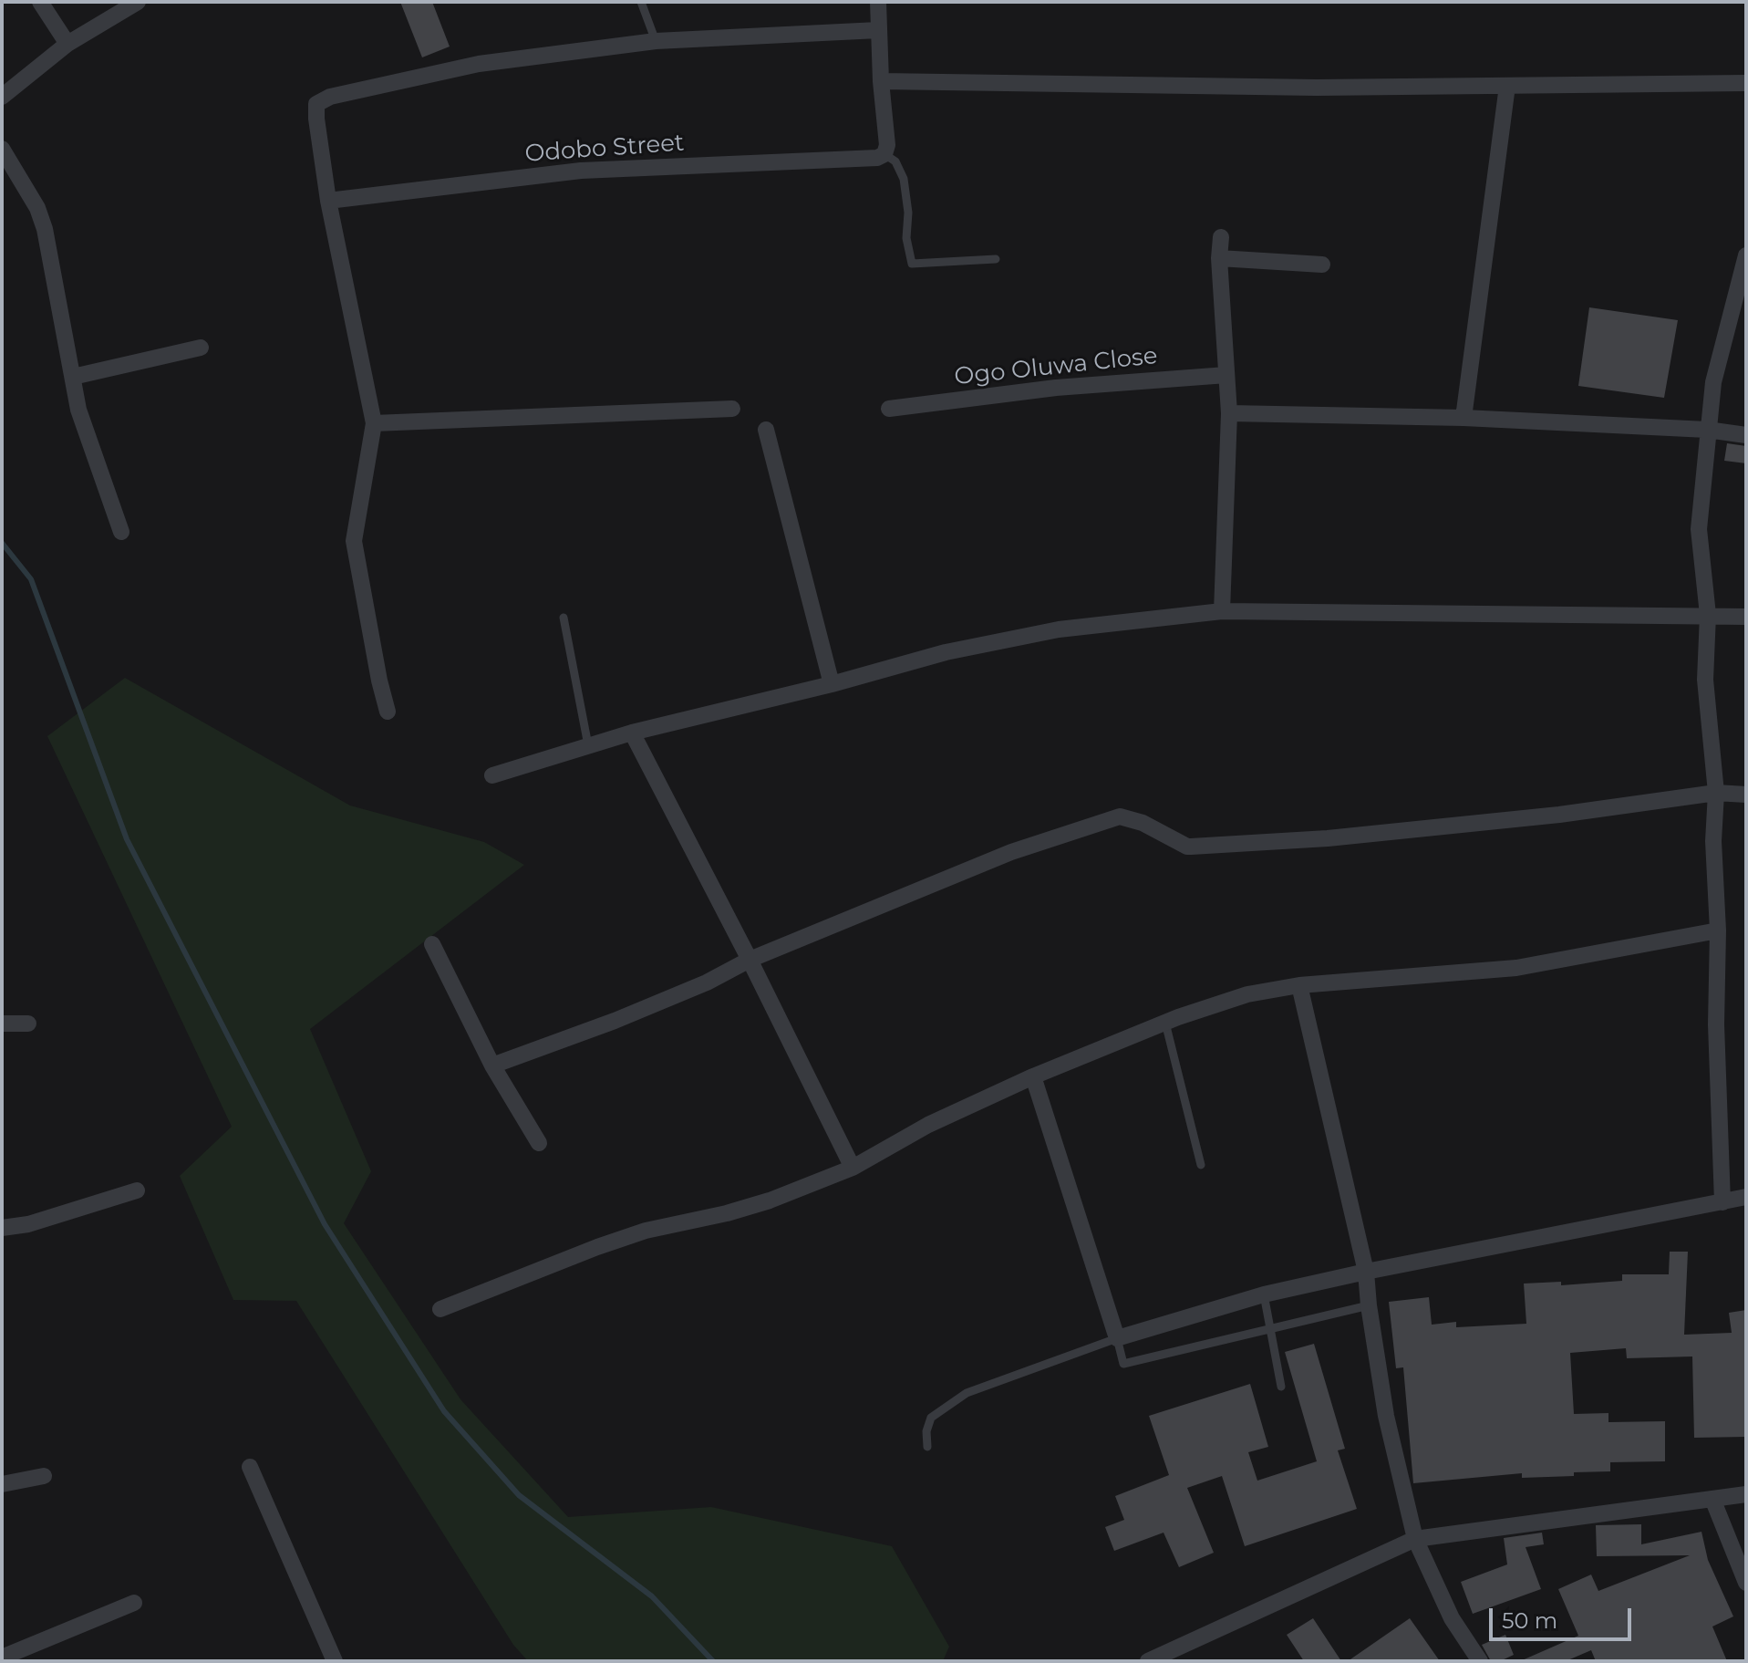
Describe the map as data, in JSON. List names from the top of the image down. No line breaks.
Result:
{"streets":{"street":["Odobo Street","Ogo Oluwa Close"]},"scale_bar":"50 m"}
